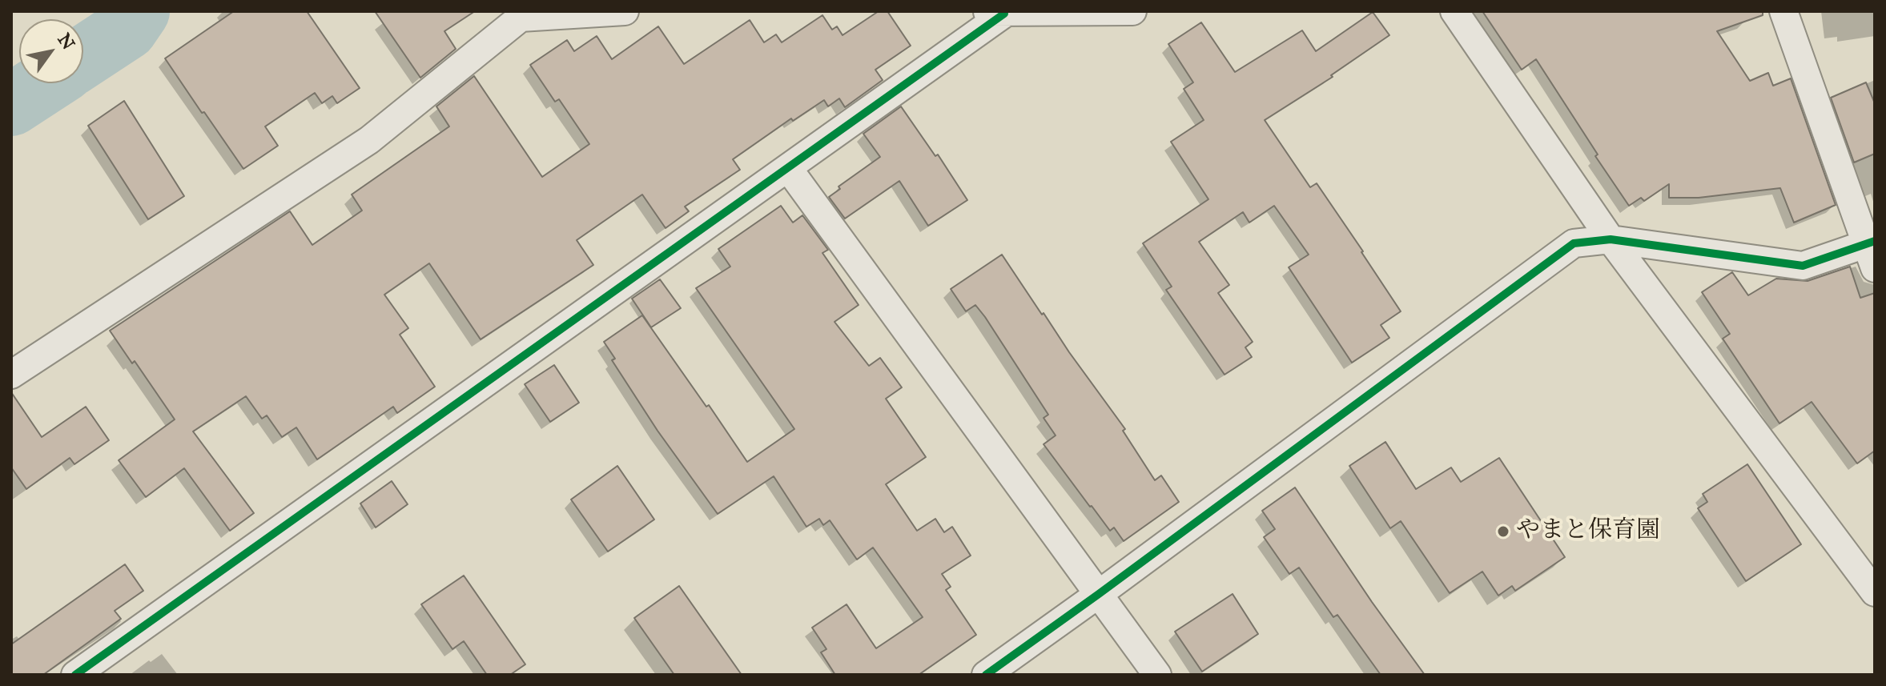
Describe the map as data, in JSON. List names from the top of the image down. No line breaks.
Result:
{"places":["やまと保育園"],"north":"top right"}
